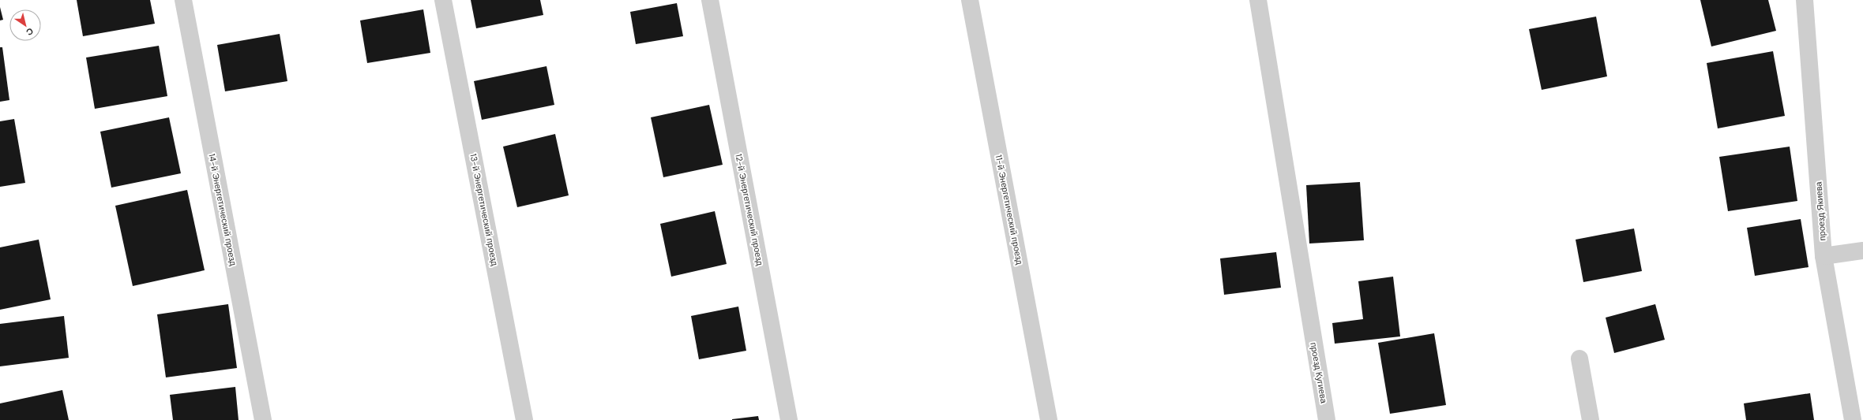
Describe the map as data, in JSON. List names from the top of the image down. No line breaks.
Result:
{"streets":{"street":["14-й Энергетический проезд","13-й Энергетический проезд","12-й Энергетический проезд","11-й Энергетический проезд","проезд Якиева","проезд Кугиева"]},"north":"bottom right"}
